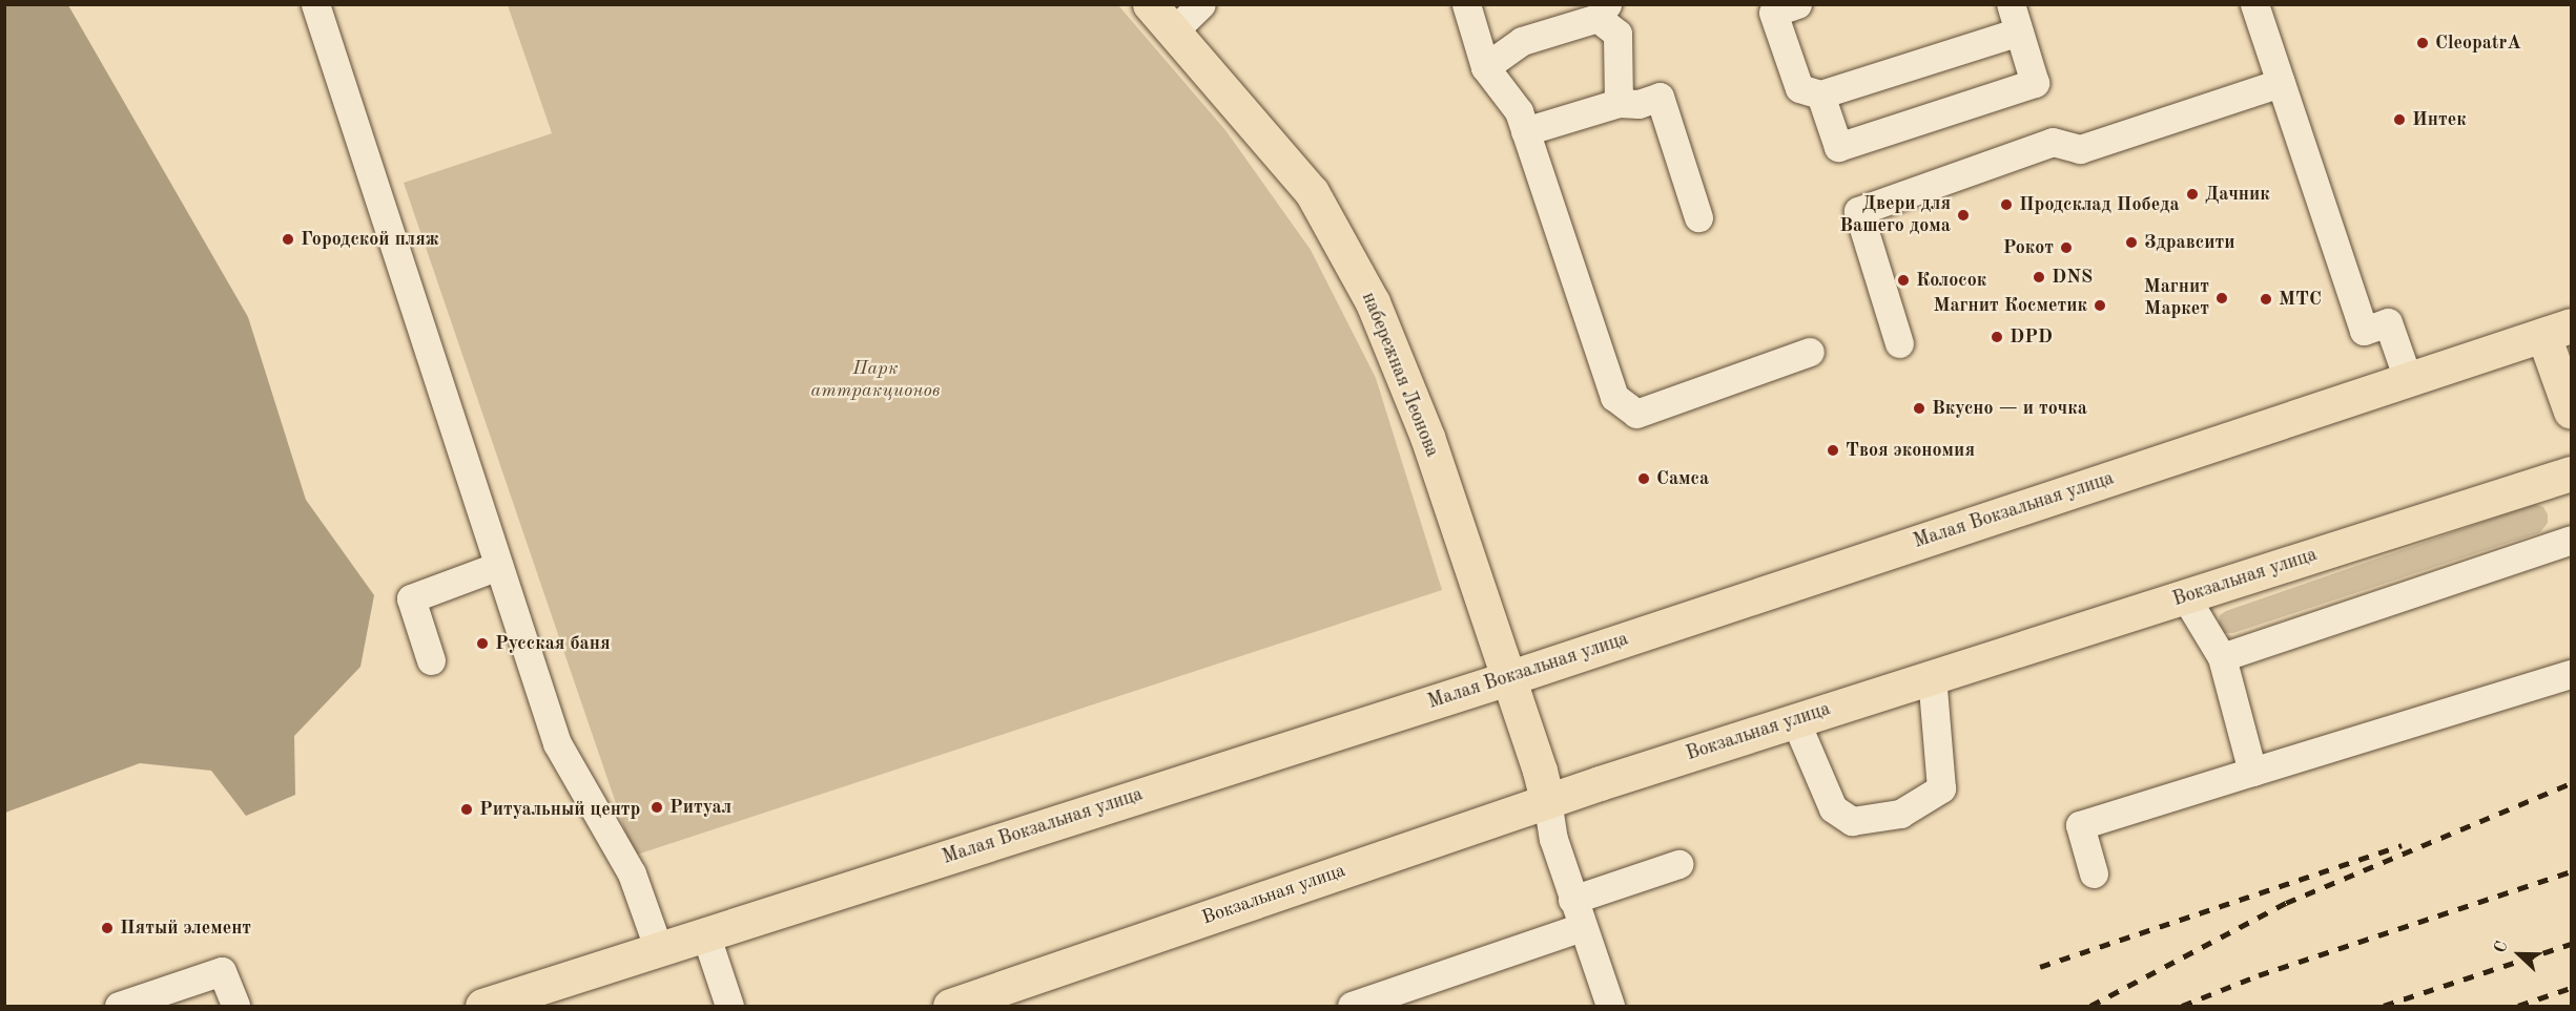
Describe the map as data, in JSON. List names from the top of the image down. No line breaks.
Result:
{"streets":{"main road":["набережная Леонова","Малая Вокзальная улица","Вокзальная улица"]},"crossings":[["набережная Леонова","Малая Вокзальная улица"],["набережная Леонова","Вокзальная улица"]],"parks":["Парк аттракционов"],"places":["CleopatrA","Интек","Дачник","Продсклад Победа","Двери для Вашего дома","Городской пляж","Здравсити","Рокот","DNS","Колосок","Магнит Маркет","МТС","Магнит Косметик","DPD","Вкусно — и точка","Твоя экономия","Самса","Русская баня","Ритуал","Ритуальный центр","Пятый элемент"],"north":"left"}
